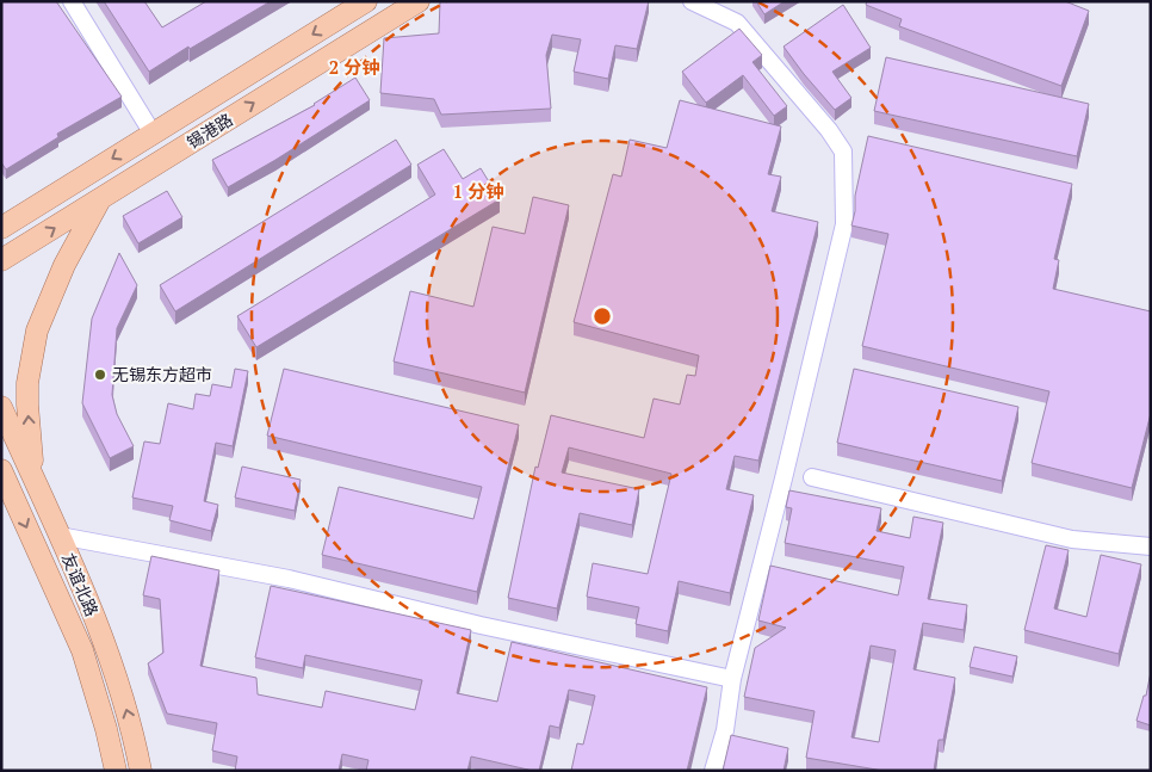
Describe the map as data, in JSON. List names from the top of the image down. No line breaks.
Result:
{"streets":{"main road":["锡港路","友谊北路"]},"places":["无锡东方超市"],"rings":["2 分钟","1 分钟"]}
